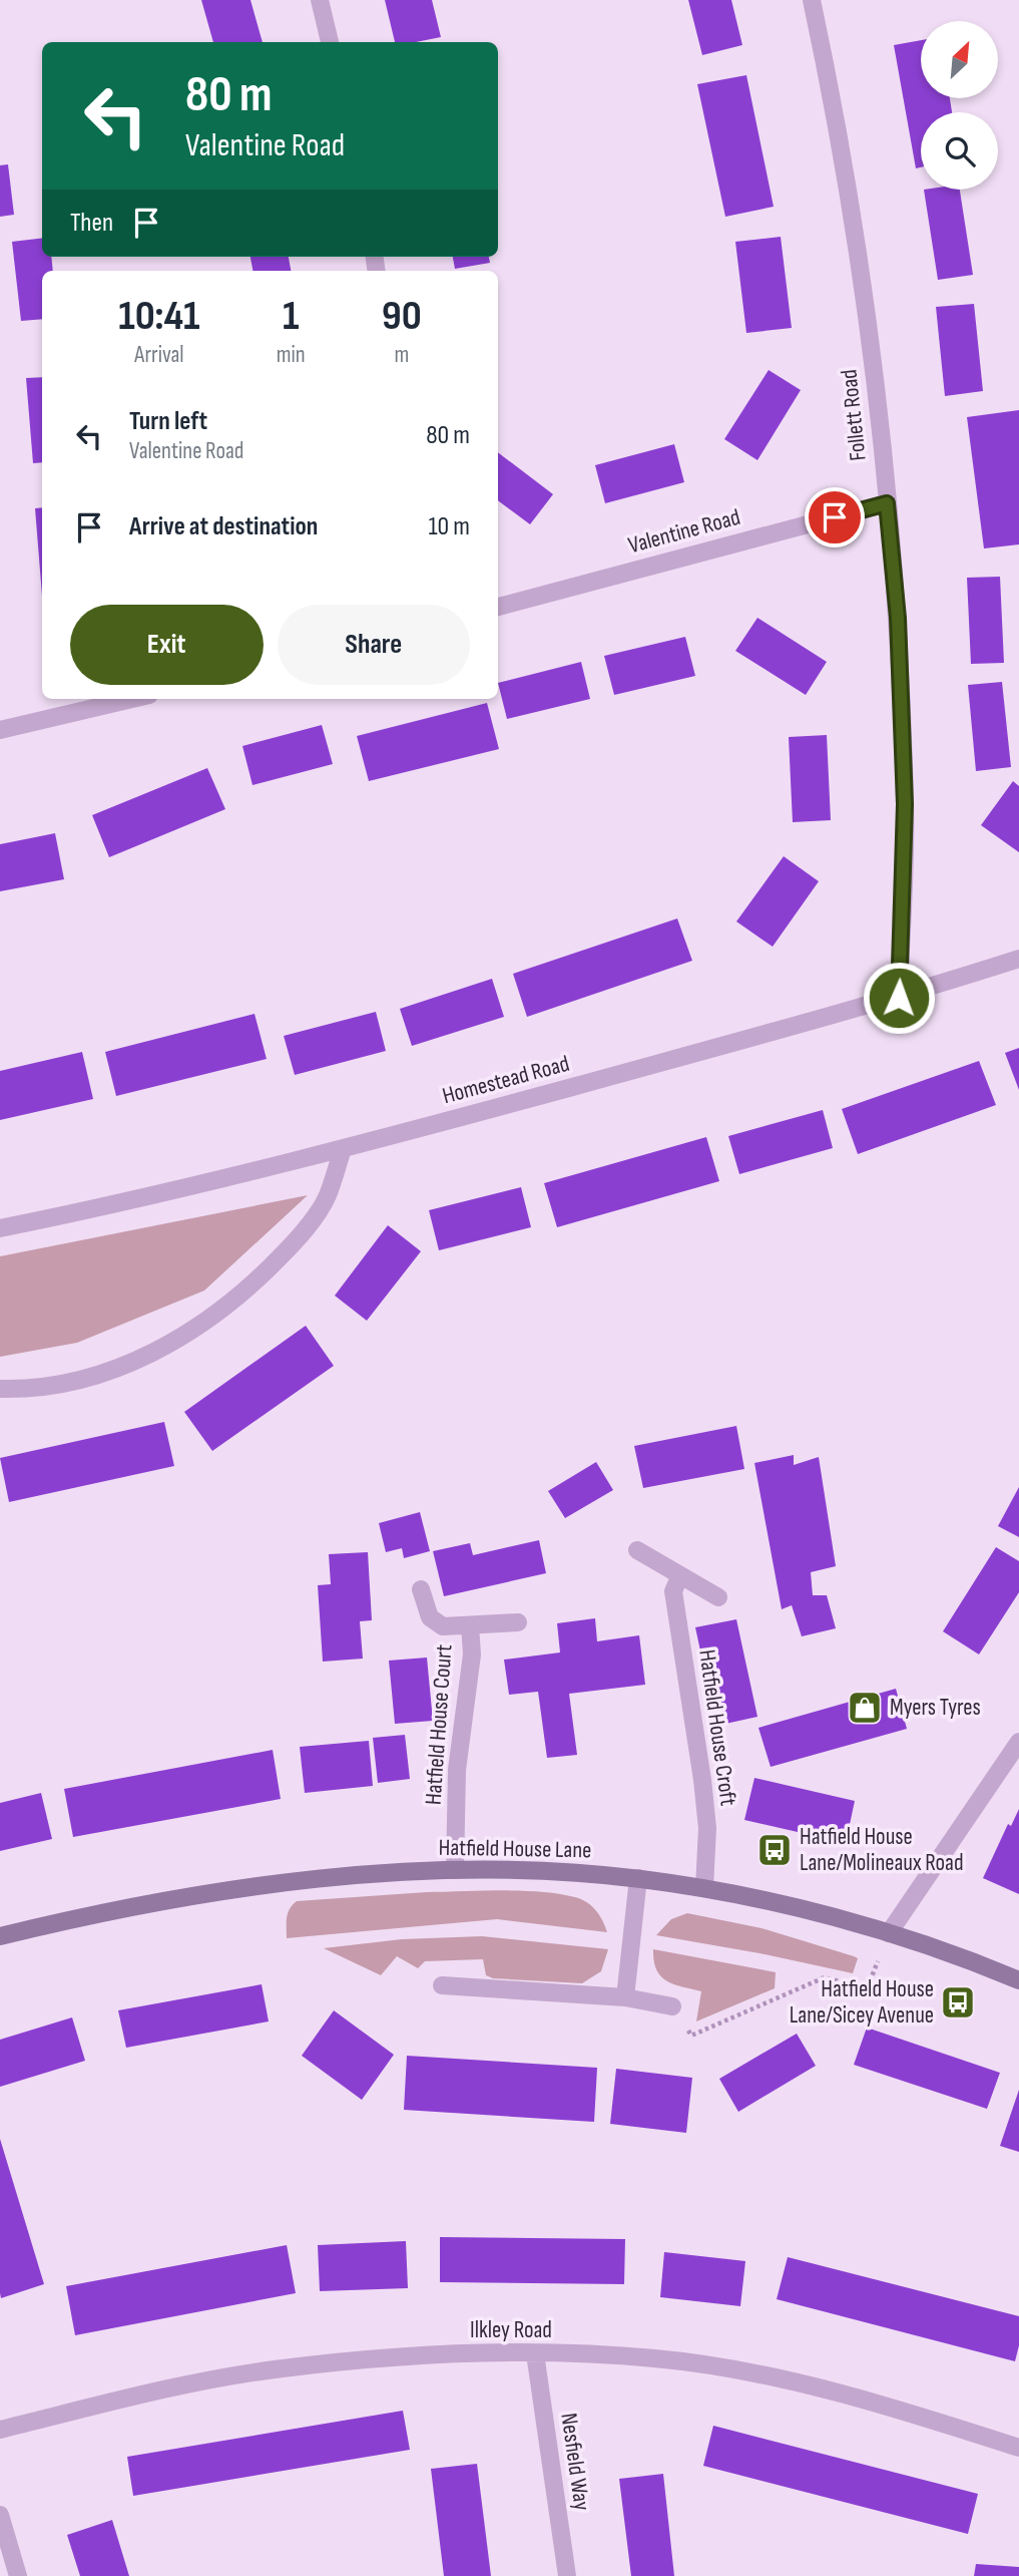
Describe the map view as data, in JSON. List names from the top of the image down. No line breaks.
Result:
{"streets":{"street":["Follett Road","Valentine Road","Homestead Road","Hatfield House Court","Hatfield House Croft","Hatfield House Lane","Ilkley Road","Nesfield Way"]},"crossings":[["Follett Road","Valentine Road"],["Follett Road","Homestead Road"],["Hatfield House Court","Hatfield House Lane"],["Hatfield House Croft","Hatfield House Lane"],["Ilkley Road","Nesfield Way"]],"places":{"shop":["Myers Tyres"],"bus stop":["Hatfield House Lane/Molineaux Road","Hatfield House Lane/Sicey Avenue"]},"north":"top right","page":{"turn":["80 m","Valentine Road"],"then":"Then","eta":["10:41","Arrival","1","min","90","m"],"list":[{"name":"Turn left","note":"Valentine Road","value":"80 m"},{"name":"Arrive at destination","value":"10 m"}],"buttons":["Exit","Share"]}}
